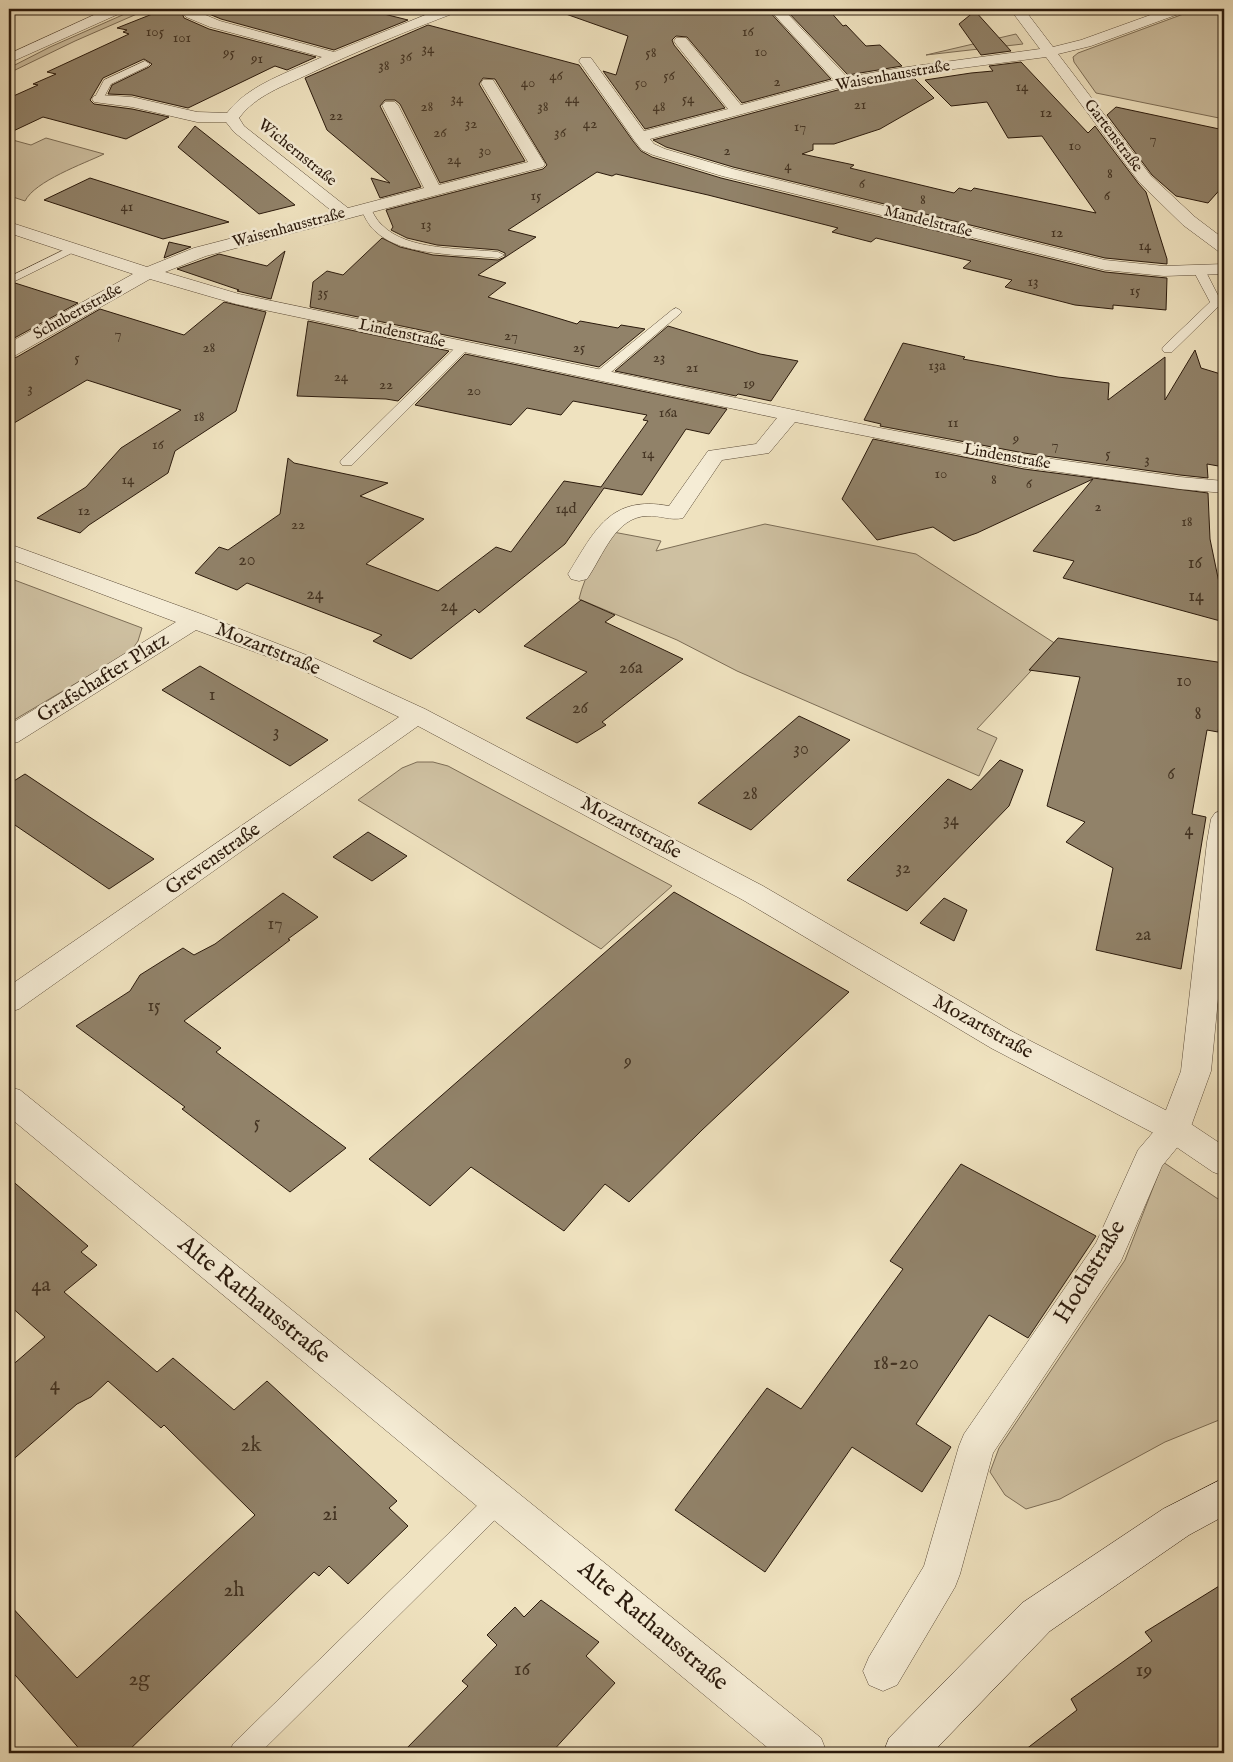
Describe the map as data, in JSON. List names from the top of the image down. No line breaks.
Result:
{"streets":{"street":["Waisenhausstraße","Gartenstraße","Wichernstraße","Mandelstraße","Schubertstraße","Lindenstraße","Mozartstraße","Grafschafter Platz","Grevenstraße","Hochstraße","Alte Rathausstraße"]},"crossings":[["Waisenhausstraße","Gartenstraße"],["Waisenhausstraße","Wichernstraße"],["Waisenhausstraße","Mandelstraße"],["Waisenhausstraße","Schubertstraße"],["Waisenhausstraße","Lindenstraße"],["Schubertstraße","Lindenstraße"],["Mozartstraße","Grafschafter Platz"],["Mozartstraße","Grevenstraße"],["Mozartstraße","Hochstraße"]],"house_numbers":["105","16","101","34","10","95","58","36","91","38","46","56","2","40","50","14","34","44","54","21","28","38","48","12","22","32","42","17","26","36","7","10","30","2","24","4","8","6","15","6","8","41","13","12","14","13","15","35","7","27","28","25","5","23","13a","21","24","19","22","3","20","16a","18","11","9","16","7","14","5","3","10","14","8","6","2","14d","12","18","22","20","16","24","14","24","26a","10","1","26","8","3","30","6","28","34","4","32","17","2a","15","9","5","4a","18-20","4","2k","2i","2h","16","19","2g"]}
